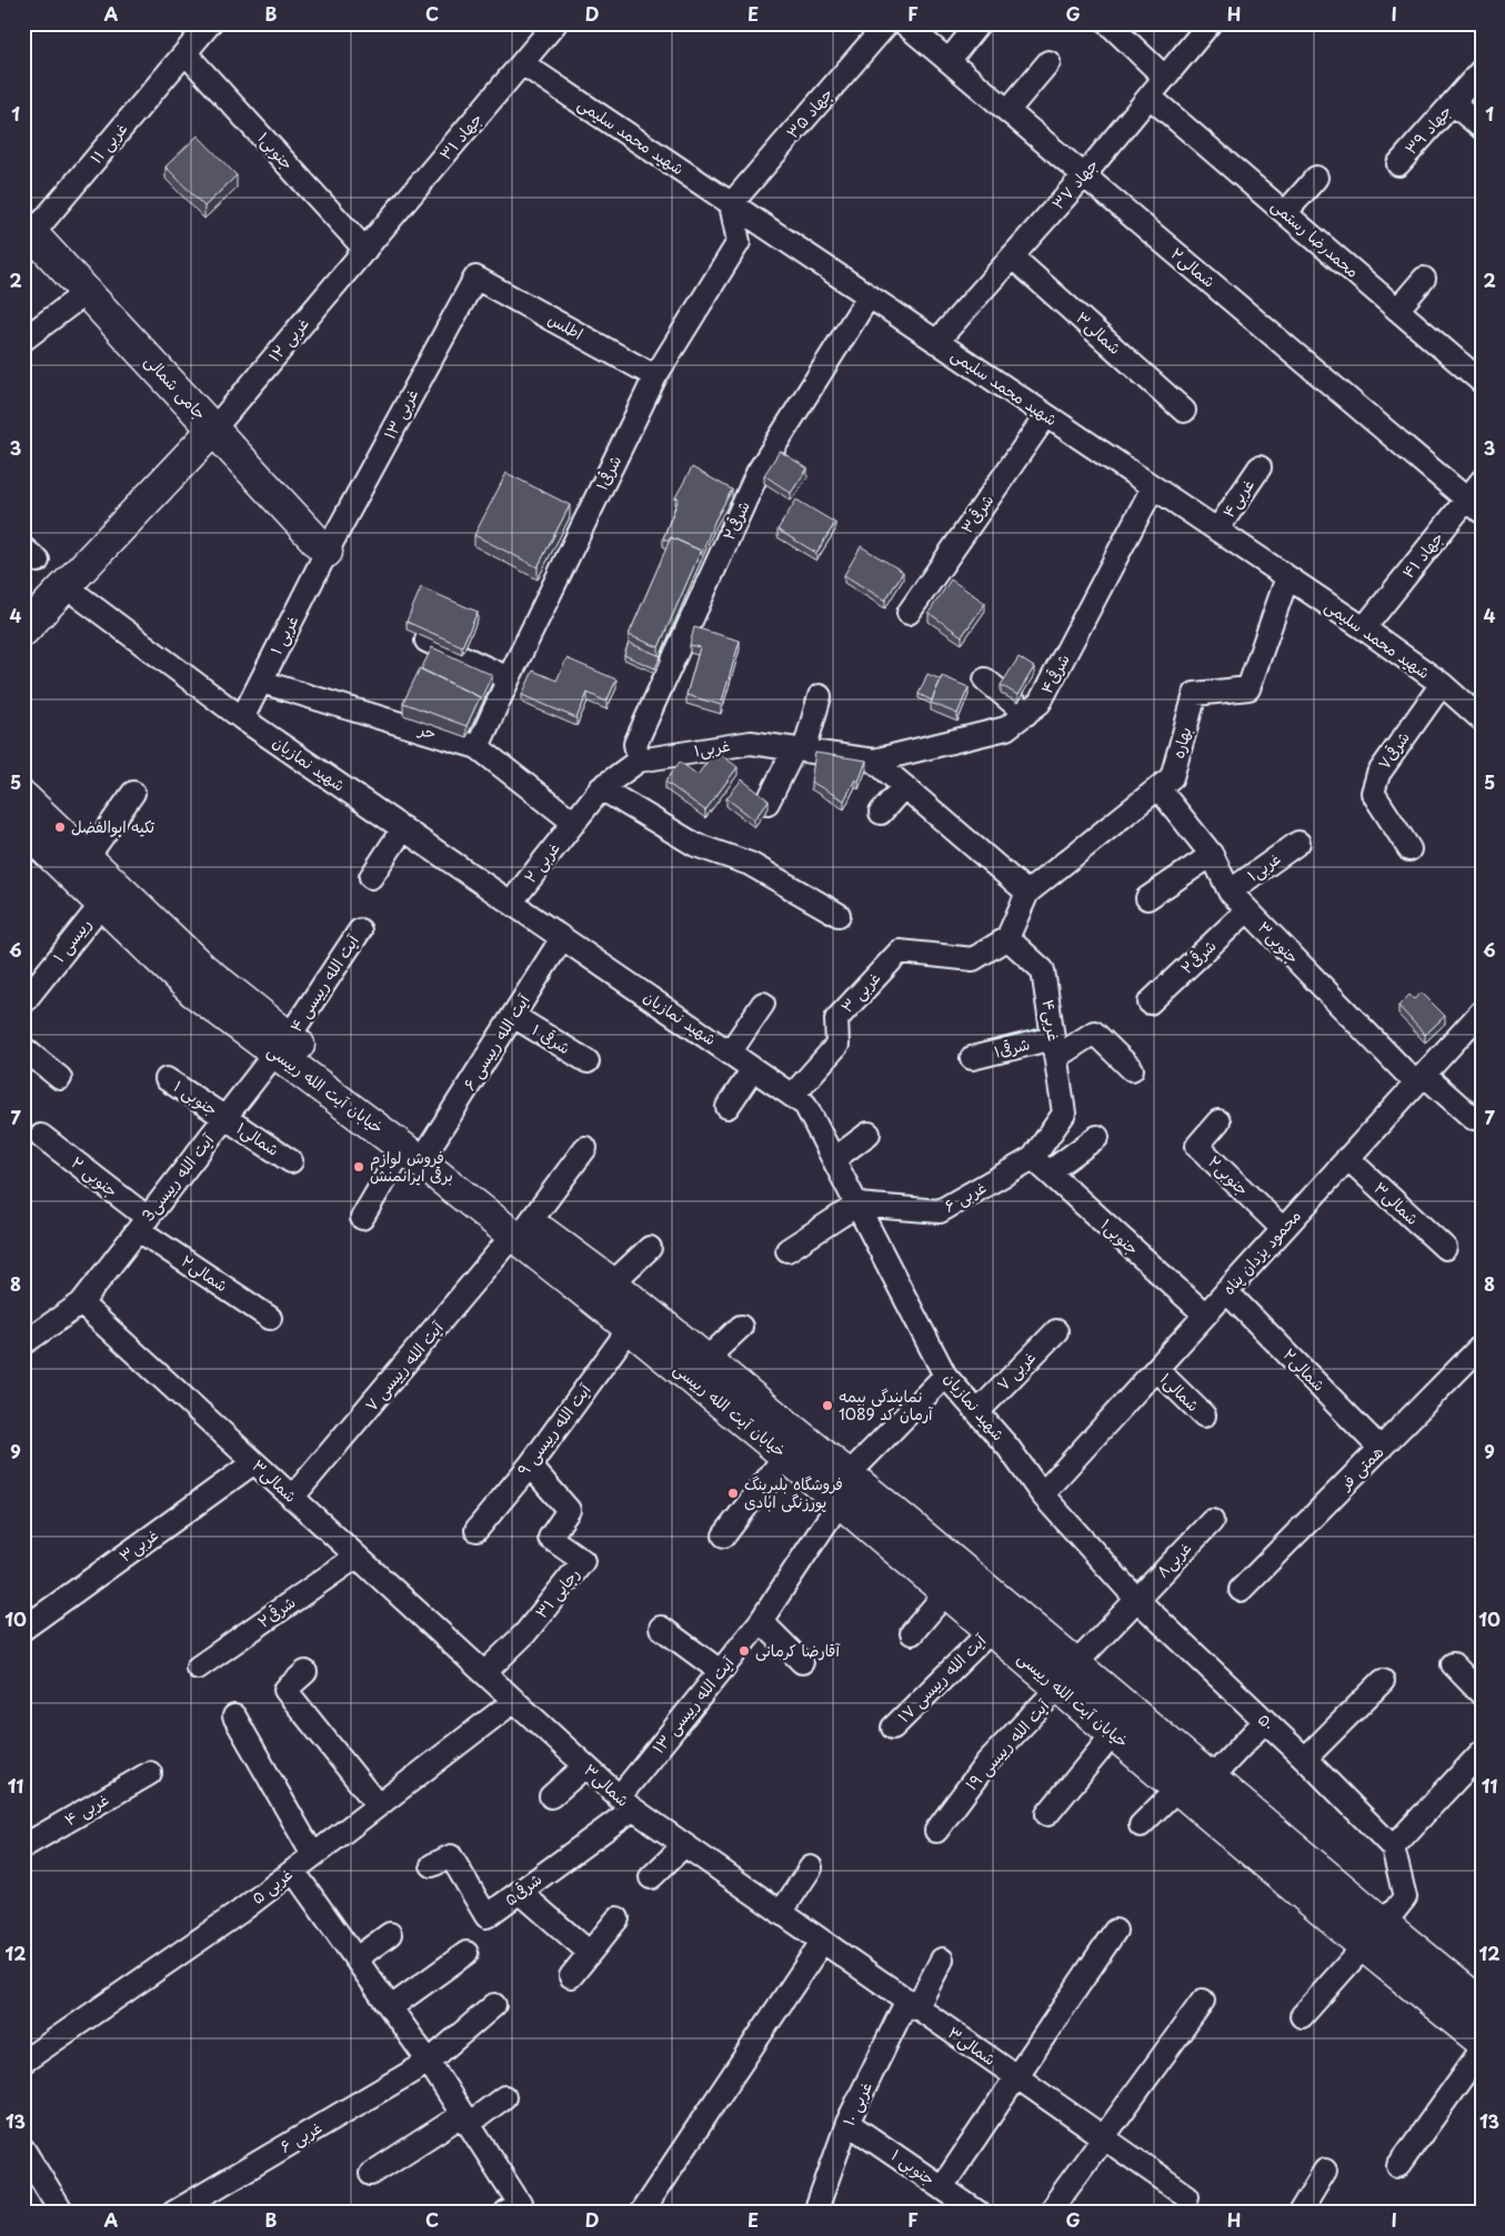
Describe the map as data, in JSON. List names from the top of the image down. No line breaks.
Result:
{"streets":{"main road":["جامی شمالی","خیابان آیت الله رییسی"],"street":["جهاد ۳۵","جهاد ۳۹","جهاد ۳۱","شهید محمد سلیمی","غربی ۱۱","جنوبی۱","جهاد ۳۷","محمدرضا رستمی","شمالی۲","اطلس","شمالی۳","غربی ۱۲","غربی ۱۳","شرقی۱","غربی۴","شرقی۳","شرقی۲","جهاد ۴۱","غربی ۱","شرقی۴","حر","بهاره","غربی۱","شرقی۷","شهید نمازیان","غربی ۲","رییسی ۱","جنوبی۳","آیت الله رییسی ۴","غربی ۳","شرقی ۱","آیت الله رییسی ۶","جنوبی ۱","شمالی۱","جنوبی۲","جنوبی ۲","آیت الله رییسی3","غربی ۶","محمود یزدان پناه","آیت الله رییسی ۷","غربی ۷","آیت الله رییسی ۹","همتی فر","غربی۳","غربی۸","رجایی ۳۱","آیت الله رییسی ۱۷","آیت الله رییسی ۱۳","۵۰","آیت الله رییسی ۱۹","غربی ۴","غربی ۵","شرقی۵","غربی ۱۰"]},"crossings":[["جهاد ۳۵","شهید محمد سلیمی"],["جهاد ۳۵","شرقی۱"],["جهاد ۳۱","شهید محمد سلیمی"],["جهاد ۳۱","جنوبی۱"],["جهاد ۳۱","غربی ۱۲"],["شهید محمد سلیمی","جهاد ۳۷"],["شهید محمد سلیمی","شرقی۱"],["شهید محمد سلیمی","غربی۴"],["شهید محمد سلیمی","شرقی۳"],["شهید محمد سلیمی","شرقی۲"],["شهید محمد سلیمی","جهاد ۴۱"],["شهید محمد سلیمی","شرقی۴"],["شهید محمد سلیمی","بهاره"],["شهید محمد سلیمی","شرقی۷"],["غربی ۱۱","جنوبی۱"],["غربی ۱۱","جامی شمالی"],["جنوبی۱","غربی ۱۲"],["جنوبی۱","غربی۴"],["جنوبی۱","غربی ۶"],["جنوبی۱","محمود یزدان پناه"],["جهاد ۳۷","محمدرضا رستمی"],["جهاد ۳۷","شمالی۲"],["جهاد ۳۷","شمالی۳"],["شمالی۲","جهاد ۴۱"],["شمالی۲","جنوبی ۲"],["شمالی۲","آیت الله رییسی3"],["شمالی۲","محمود یزدان پناه"],["شمالی۲","همتی فر"],["اطلس","غربی ۱۳"],["اطلس","شرقی۱"],["شمالی۳","شرقی۲"],["شمالی۳","آیت الله رییسی3"],["شمالی۳","محمود یزدان پناه"],["شمالی۳","آیت الله رییسی ۷"],["شمالی۳","غربی۳"],["شمالی۳","رجایی ۳۱"],["شمالی۳","آیت الله رییسی ۱۳"],["شمالی۳","غربی ۵"],["شمالی۳","شرقی۵"],["شمالی۳","غربی ۱۰"],["غربی ۱۲","جامی شمالی"],["جامی شمالی","غربی ۱۳"],["جامی شمالی","غربی ۱"],["غربی ۱۳","غربی ۱"],["شرقی۱","غربی۴"],["شرقی۱","حر"],["غربی۴","غربی ۳"],["غربی۴","غربی ۶"],["شرقی۲","غربی۱"],["شرقی۲","جنوبی۳"],["غربی ۱","حر"],["غربی ۱","شهید نمازیان"],["شرقی۴","غربی۱"],["حر","غربی۱"],["حر","غربی ۲"],["بهاره","جنوبی۳"],["غربی۱","غربی ۲"],["غربی۱","جنوبی۳"],["شهید نمازیان","غربی ۲"],["شهید نمازیان","غربی ۳"],["شهید نمازیان","آیت الله رییسی ۶"],["شهید نمازیان","غربی ۶"],["شهید نمازیان","محمود یزدان پناه"],["شهید نمازیان","غربی ۷"],["شهید نمازیان","غربی۸"],["شهید نمازیان","آیت الله رییسی ۱۳"],["شهید نمازیان","۵۰"],["رییسی ۱","خیابان آیت الله رییسی"],["جنوبی۳","محمود یزدان پناه"],["آیت الله رییسی ۴","خیابان آیت الله رییسی"],["آیت الله رییسی ۴","آیت الله رییسی3"],["شرقی ۱","آیت الله رییسی ۶"],["آیت الله رییسی ۶","خیابان آیت الله رییسی"],["خیابان آیت الله رییسی","آیت الله رییسی3"],["خیابان آیت الله رییسی","آیت الله رییسی ۷"],["خیابان آیت الله رییسی","آیت الله رییسی ۹"],["خیابان آیت الله رییسی","غربی۸"],["خیابان آیت الله رییسی","آیت الله رییسی ۱۷"],["خیابان آیت الله رییسی","آیت الله رییسی ۱۳"],["خیابان آیت الله رییسی","آیت الله رییسی ۱۹"],["جنوبی ۱","شمالی۱"],["جنوبی ۱","آیت الله رییسی3"],["جنوبی ۱","غربی ۱۰"],["شمالی۱","آیت الله رییسی3"],["شمالی۱","محمود یزدان پناه"],["جنوبی۲","محمود یزدان پناه"],["جنوبی ۲","آیت الله رییسی3"],["آیت الله رییسی ۹","رجایی ۳۱"],["غربی۸","۵۰"],["غربی۸","آیت الله رییسی ۱۹"],["آیت الله رییسی ۱۳","شرقی۵"]],"places":["تکیه ابوالفضل","فروش لوازم برقی ایرانمنش","نمایندگی بیمه آرمان کد 1089","فروشگاه بلبرینگ پورزنگی ابادی","آقارضا کرمانی"],"grid":{"columns":["A","B","C","D","E","F","G","H","I"],"rows":["1","2","3","4","5","6","7","8","9","10","11","12","13"]}}
